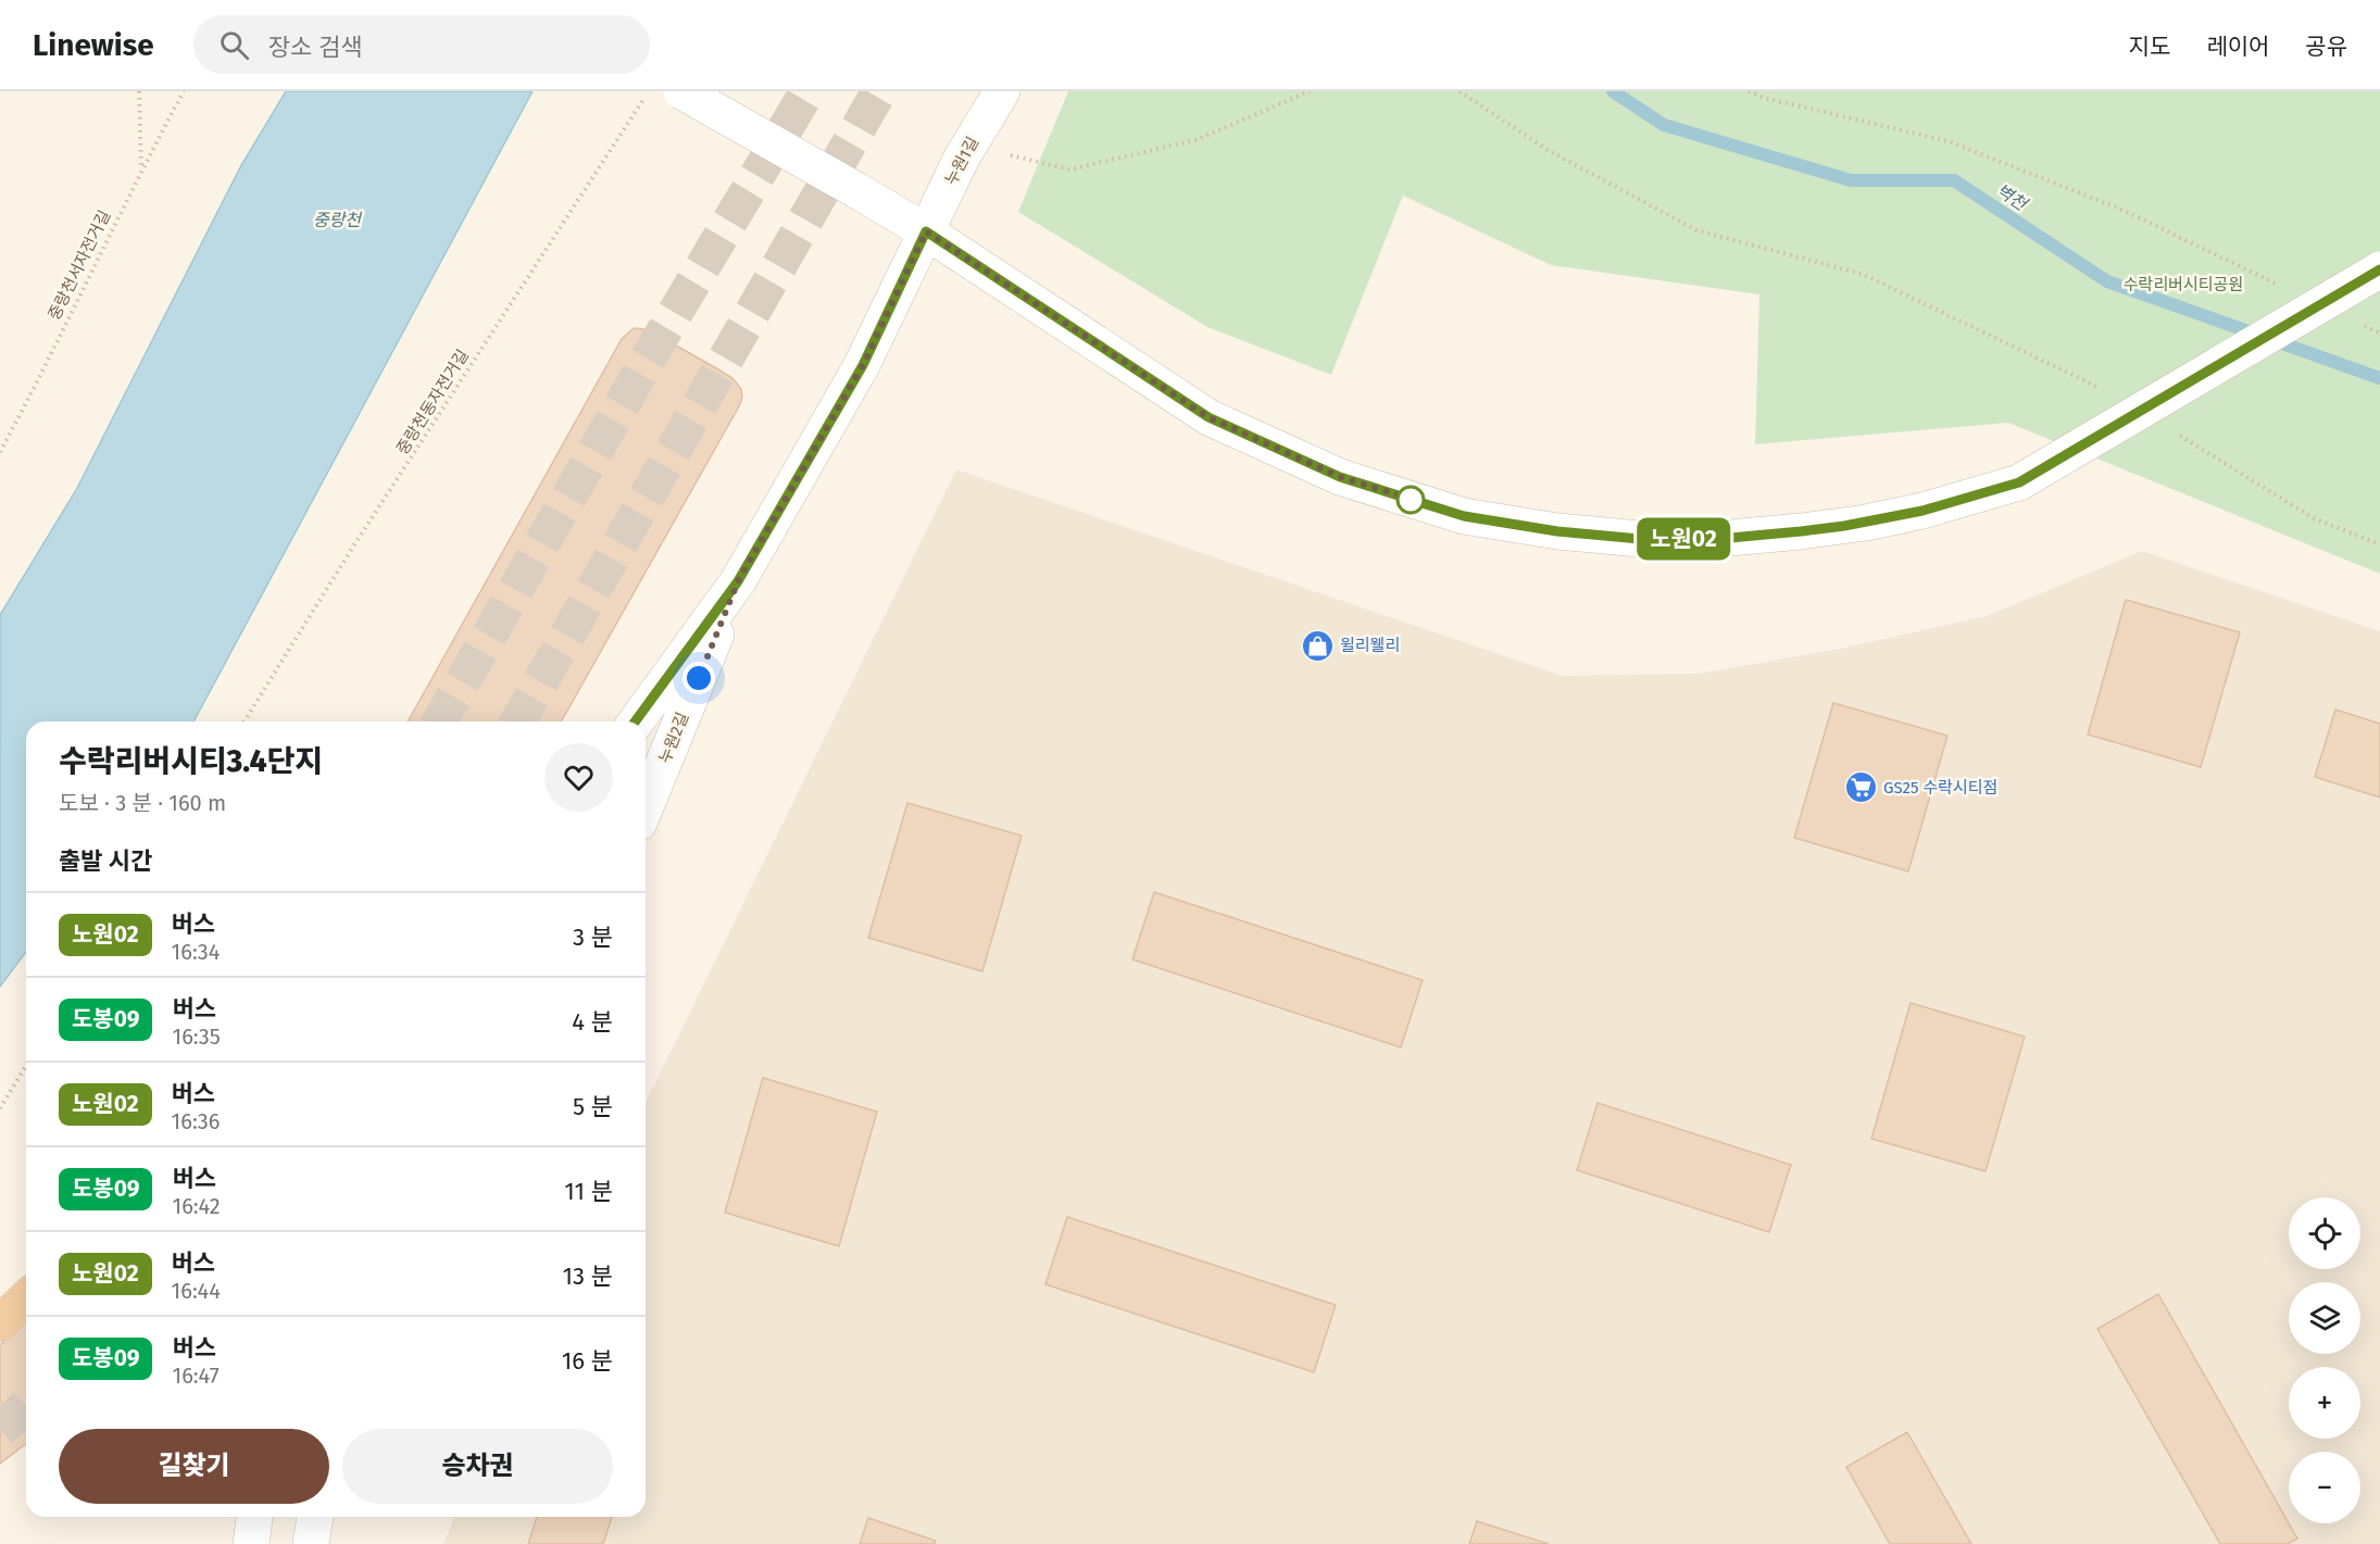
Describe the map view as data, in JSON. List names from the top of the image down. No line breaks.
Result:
{"streets":{"street":["누원1길","누원2길"],"path":["중랑천서자전거길","중랑천동자전거길"]},"crossings":[["누원1길","누원2길"]],"water":["벽천","중랑천"],"parks":["수락리버시티공원"],"places":{"shop":["윌리웰리"],"supermarket":["GS25 수락시티점"]},"lines":["bus line 노원02"],"page":{"header":"Linewise","search":"장소 검색","nav":["지도","레이어","공유"],"on_map":"노원02","heading":[["수락리버시티3.4단지","도보 · 3 분 · 160 m"],"출발 시간"],"list":[{"mark":"노원02","name":"버스","note":"16:34","value":"3 분"},{"mark":"도봉09","name":"버스","note":"16:35","value":"4 분"},{"mark":"노원02","name":"버스","note":"16:36","value":"5 분"},{"mark":"도봉09","name":"버스","note":"16:42","value":"11 분"},{"mark":"노원02","name":"버스","note":"16:44","value":"13 분"},{"mark":"도봉09","name":"버스","note":"16:47","value":"16 분"}],"map_buttons":["+","−"],"buttons":["길찾기","승차권"]}}
